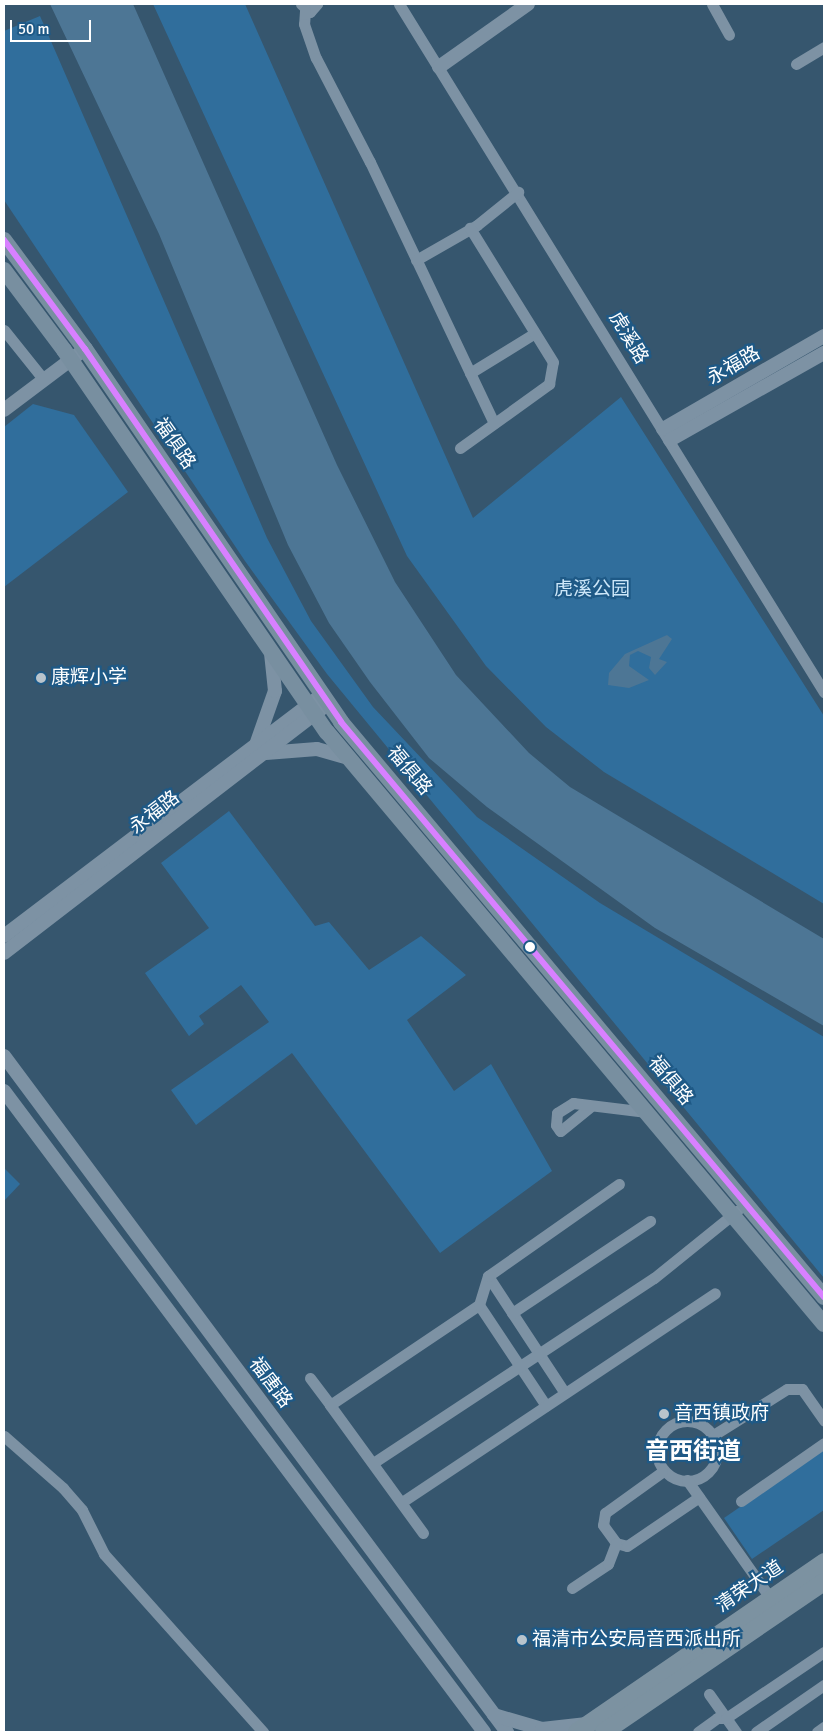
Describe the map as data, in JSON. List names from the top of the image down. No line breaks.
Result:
{"streets":{"main road":["福俱路","清荣大道"],"street":["虎溪路","永福路","福唐路"]},"crossings":[["虎溪路","永福路"],["永福路","福俱路"]],"districts":["音西街道"],"parks":["虎溪公园"],"places":["康辉小学","音西镇政府","福清市公安局音西派出所"],"scale_bar":"50 m"}
